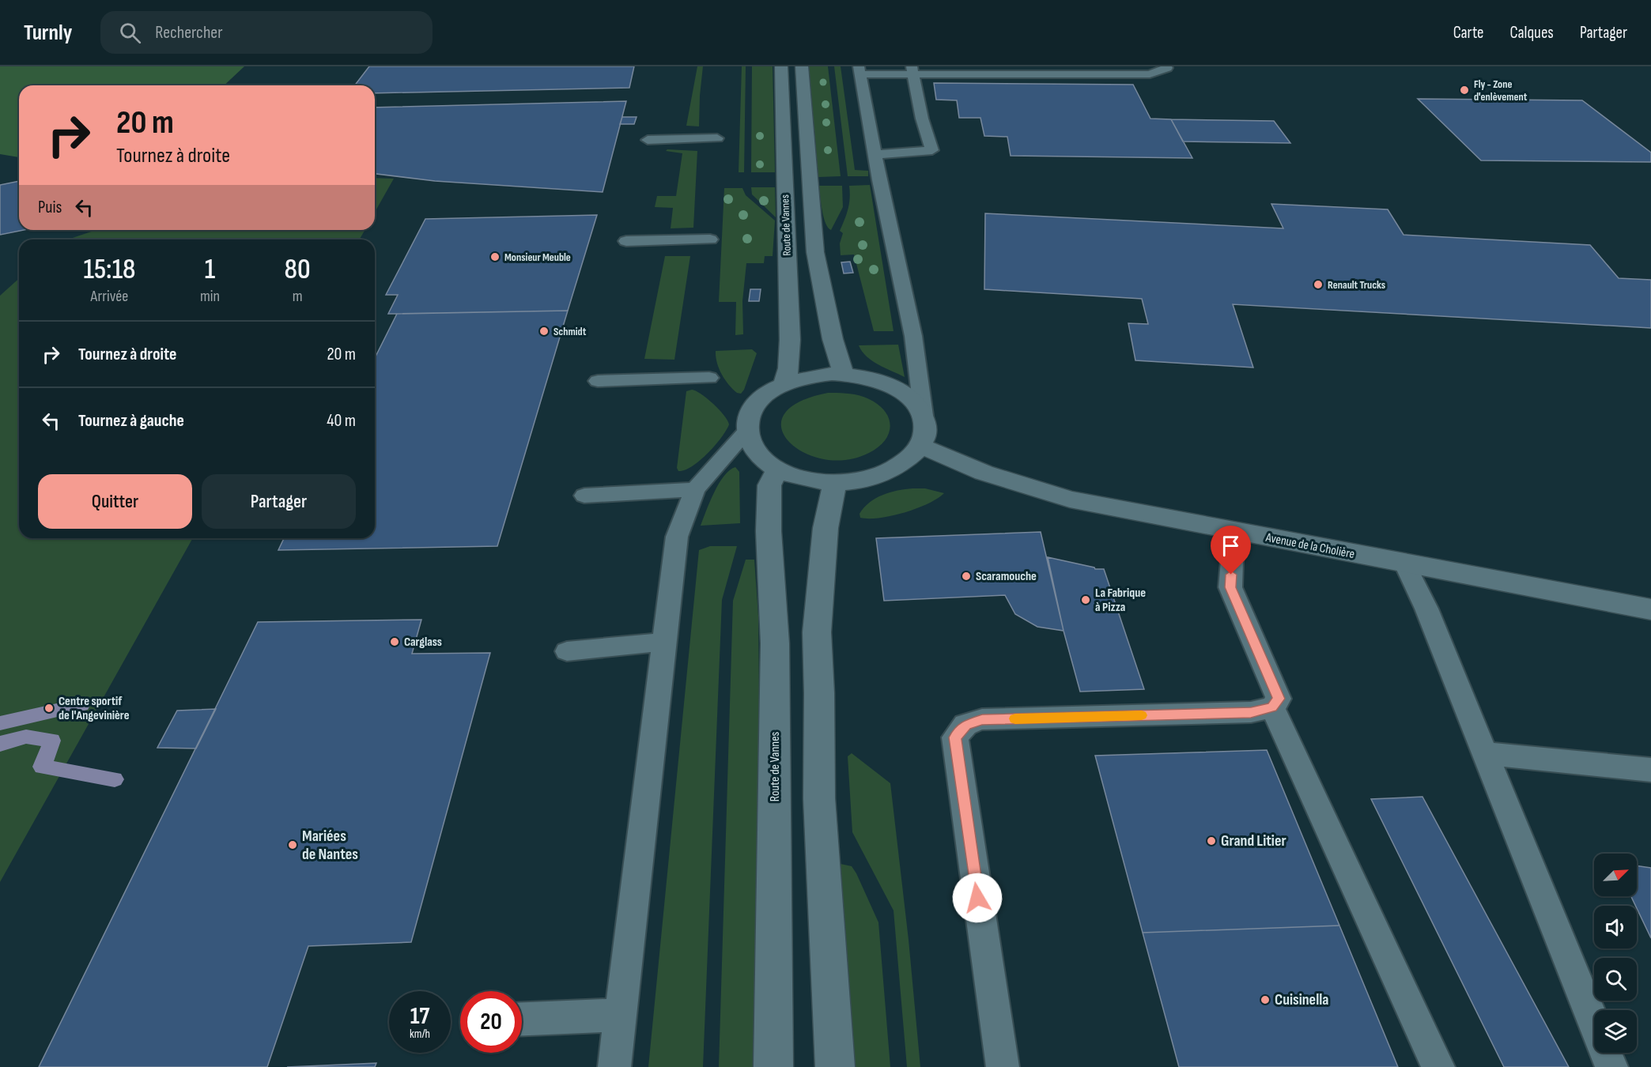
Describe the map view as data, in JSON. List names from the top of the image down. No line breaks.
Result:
{"streets":{"main road":["Route de Vannes","Avenue de la Cholière"]},"crossings":[["Route de Vannes","Avenue de la Cholière"]],"places":["Fly - Zone d'enlèvement","Monsieur Meuble","Renault Trucks","Schmidt","Scaramouche","La Fabrique à Pizza","Carglass","Centre sportif de l'Angevinière","Grand Litier","Mariées de Nantes","Cuisinella"],"north":"top right","page":{"header":"Turnly","search":"Rechercher","nav":["Carte","Calques","Partager"],"turn":["20 m","Tournez à droite"],"then":"Puis","eta":["15:18","Arrivée","1","min","80","m"],"list":[{"name":"Tournez à droite","value":"20 m"},{"name":"Tournez à gauche","value":"40 m"}],"buttons":["Quitter","Partager"],"speed":"17 km/h","limit":"20"}}
